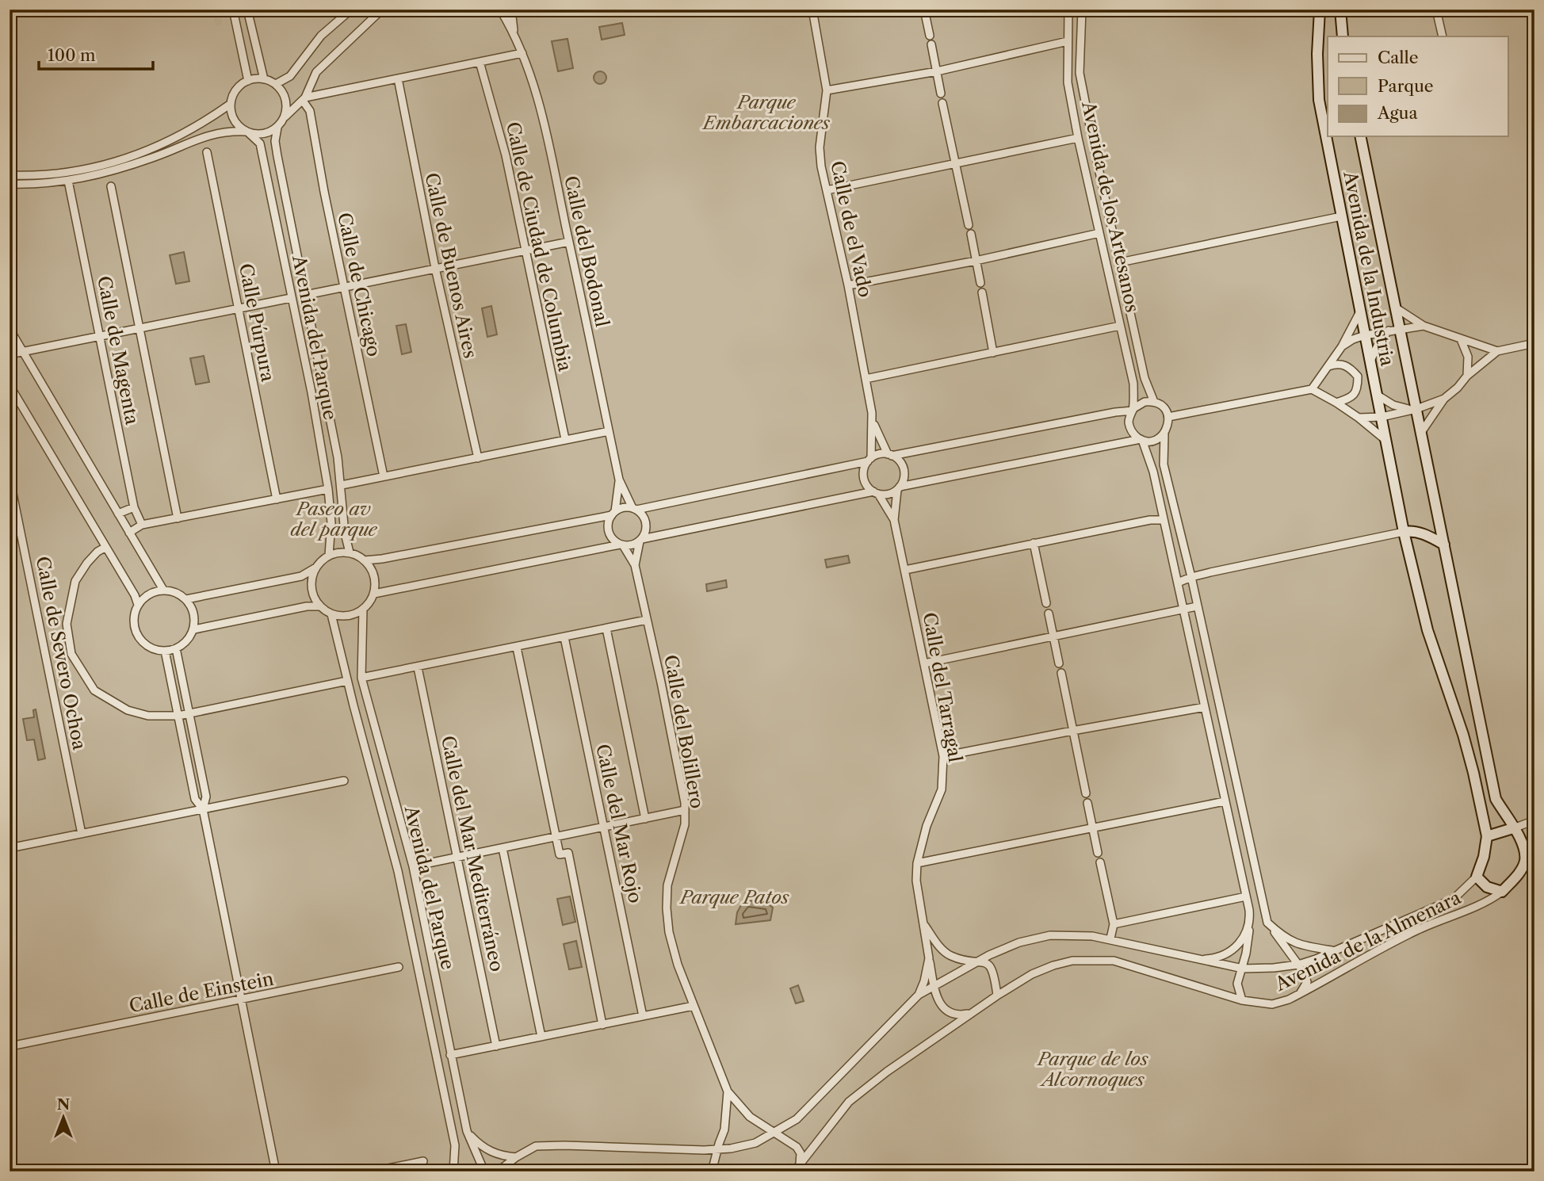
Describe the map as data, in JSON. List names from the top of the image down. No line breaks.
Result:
{"streets":{"street":["Avenida de los Artesanos","Calle de el Vado","Calle de Ciudad de Columbia","Calle del Bodonal","Calle de Buenos Aires","Avenida de la Industria","Calle de Chicago","Calle Púrpura","Avenida del Parque","Calle de Magenta","Calle de Severo Ochoa","Calle del Tarragal","Calle del Bolillero","Calle del Mar Rojo","Calle del Mar Mediterráneo","Avenida de la Almenara","Calle de Einstein"]},"crossings":[["Calle del Tarragal","Avenida de la Almenara"]],"parks":["Parque Embarcaciones","Paseo av del parque","Parque Patos","Parque de los Alcornoques"],"legend":["Calle","Parque","Agua"],"scale_bar":"100 m","north":"top"}
